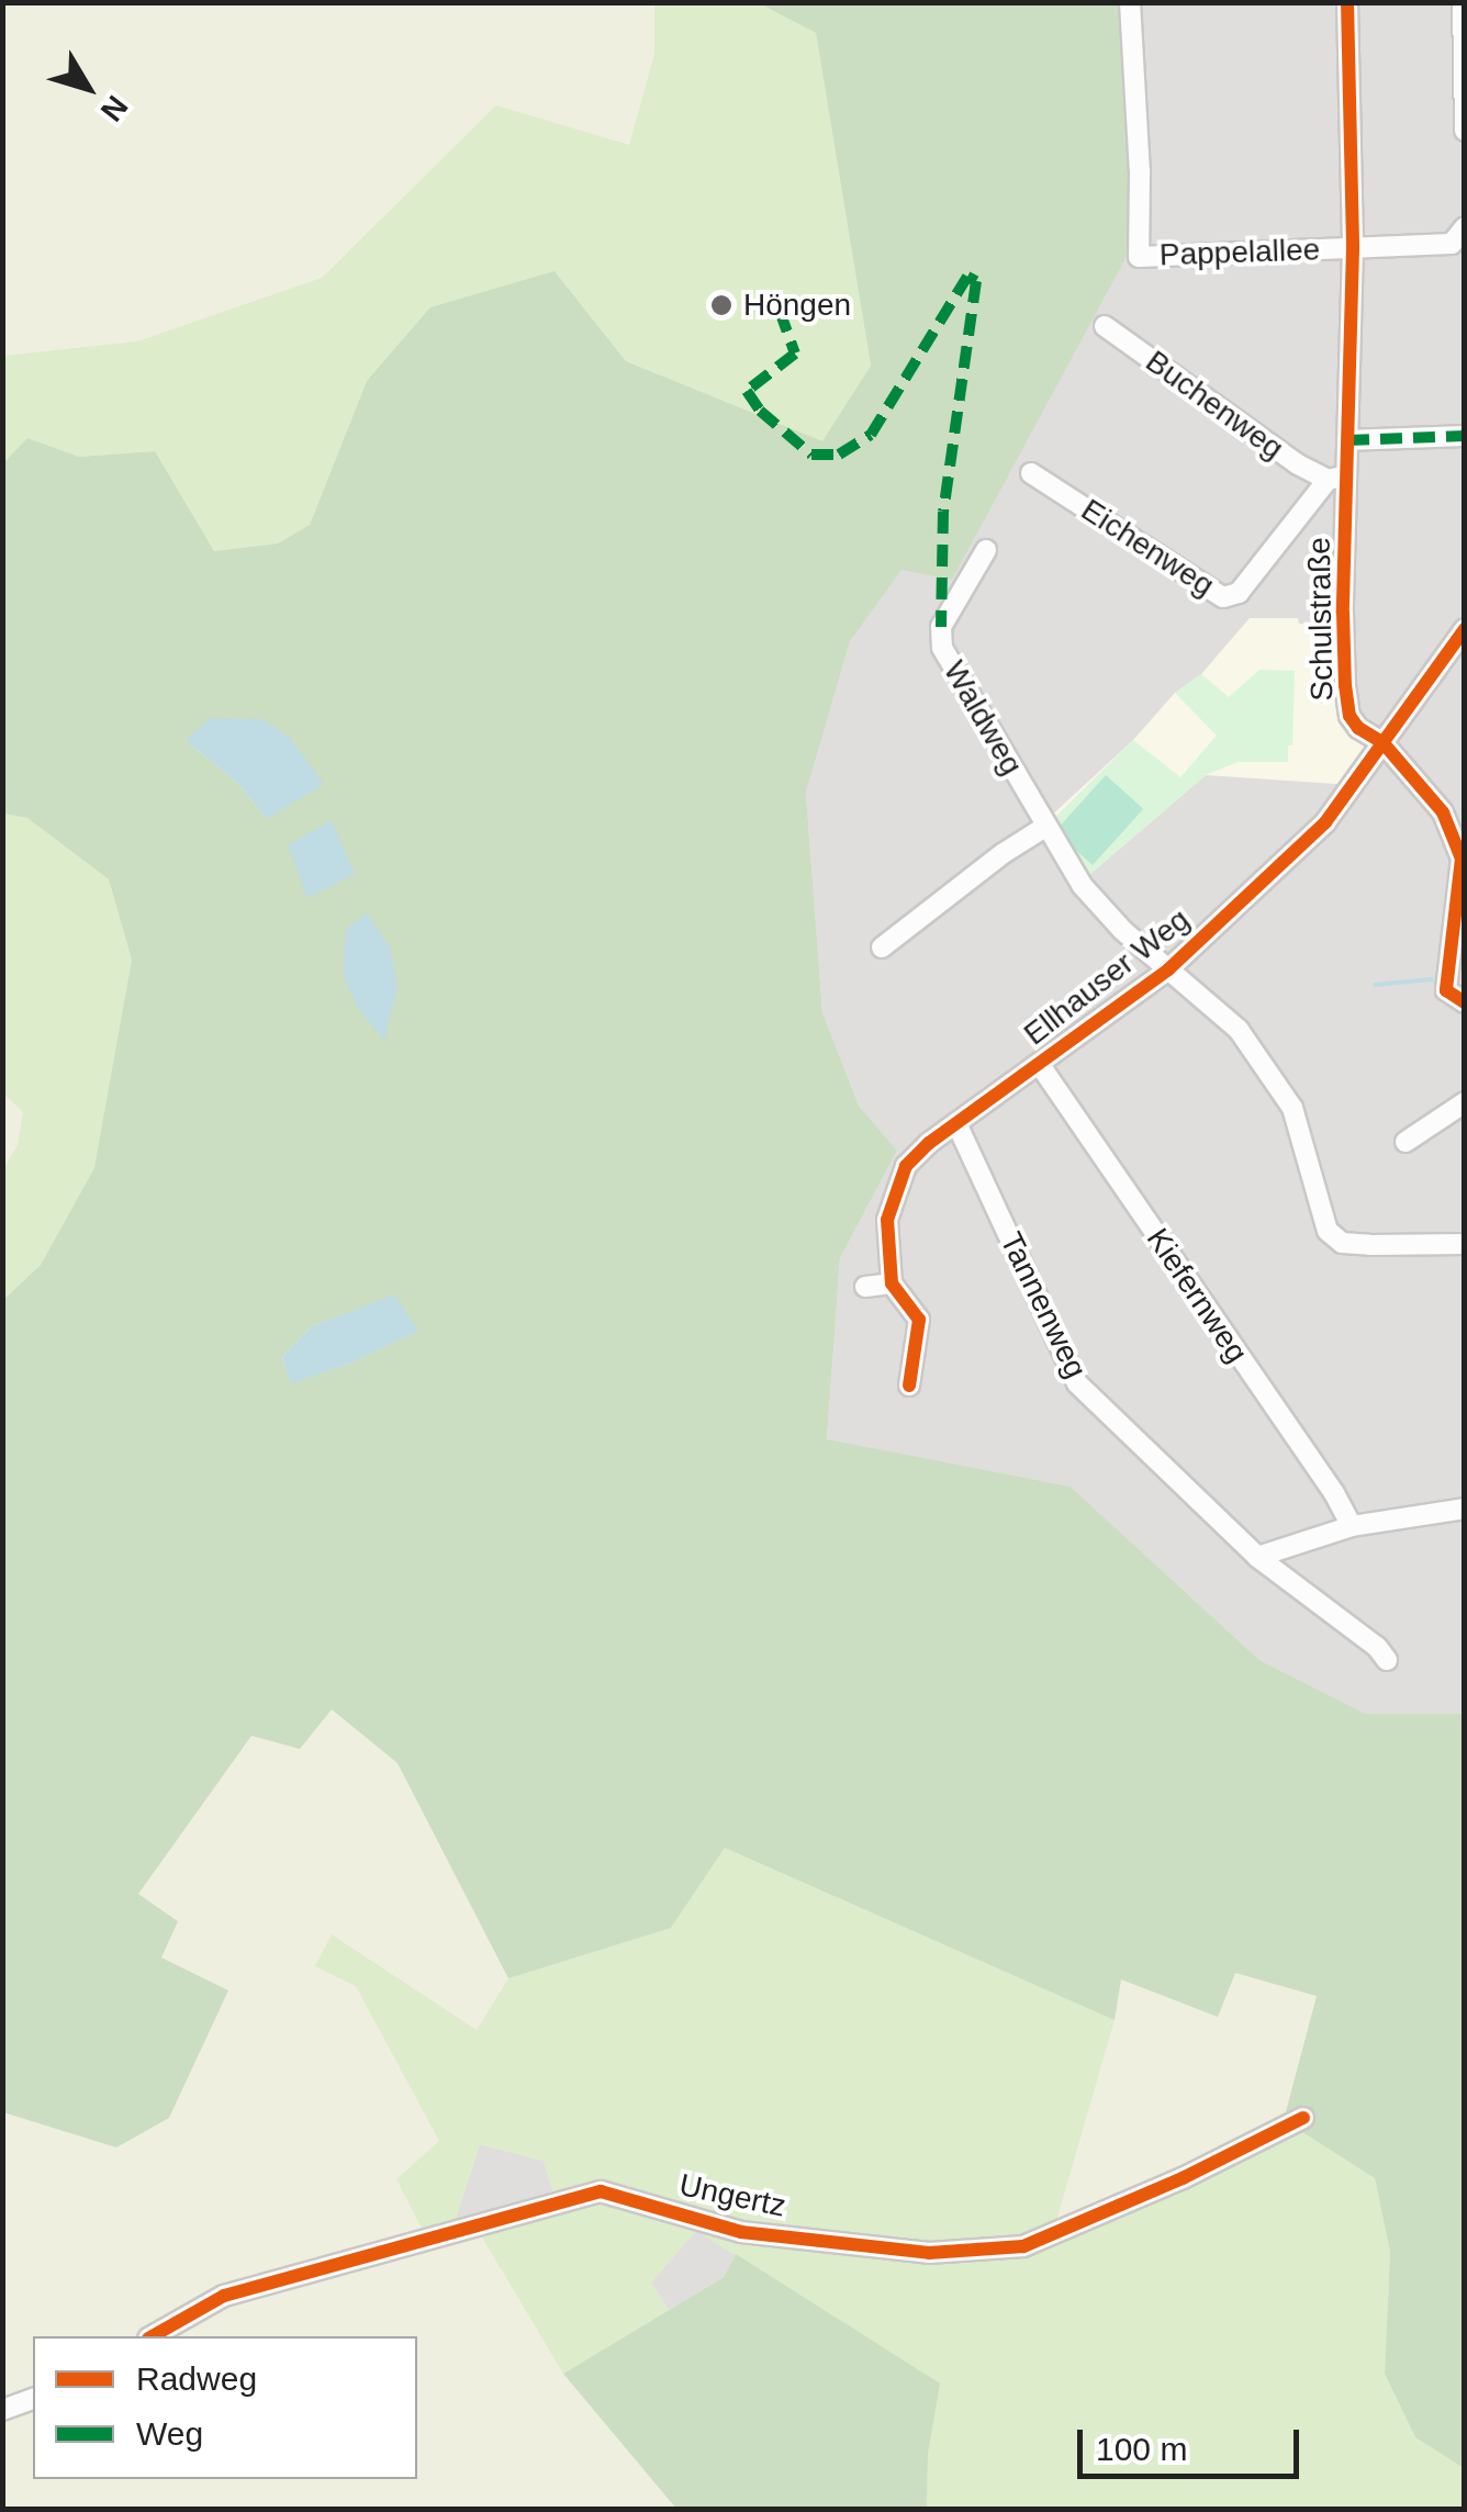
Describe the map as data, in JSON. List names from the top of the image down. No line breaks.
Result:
{"streets":{"street":["Pappelallee","Buchenweg","Eichenweg","Schulstraße","Waldweg","Ellhauser Weg","Kiefernweg","Tannenweg","Ungertz"]},"crossings":[["Pappelallee","Schulstraße"],["Buchenweg","Eichenweg"],["Buchenweg","Schulstraße"],["Eichenweg","Schulstraße"],["Schulstraße","Ellhauser Weg"],["Waldweg","Ellhauser Weg"],["Ellhauser Weg","Kiefernweg"],["Ellhauser Weg","Tannenweg"]],"places":["Höngen"],"legend":["Radweg","Weg"],"scale_bar":"100 m","north":"bottom right"}
